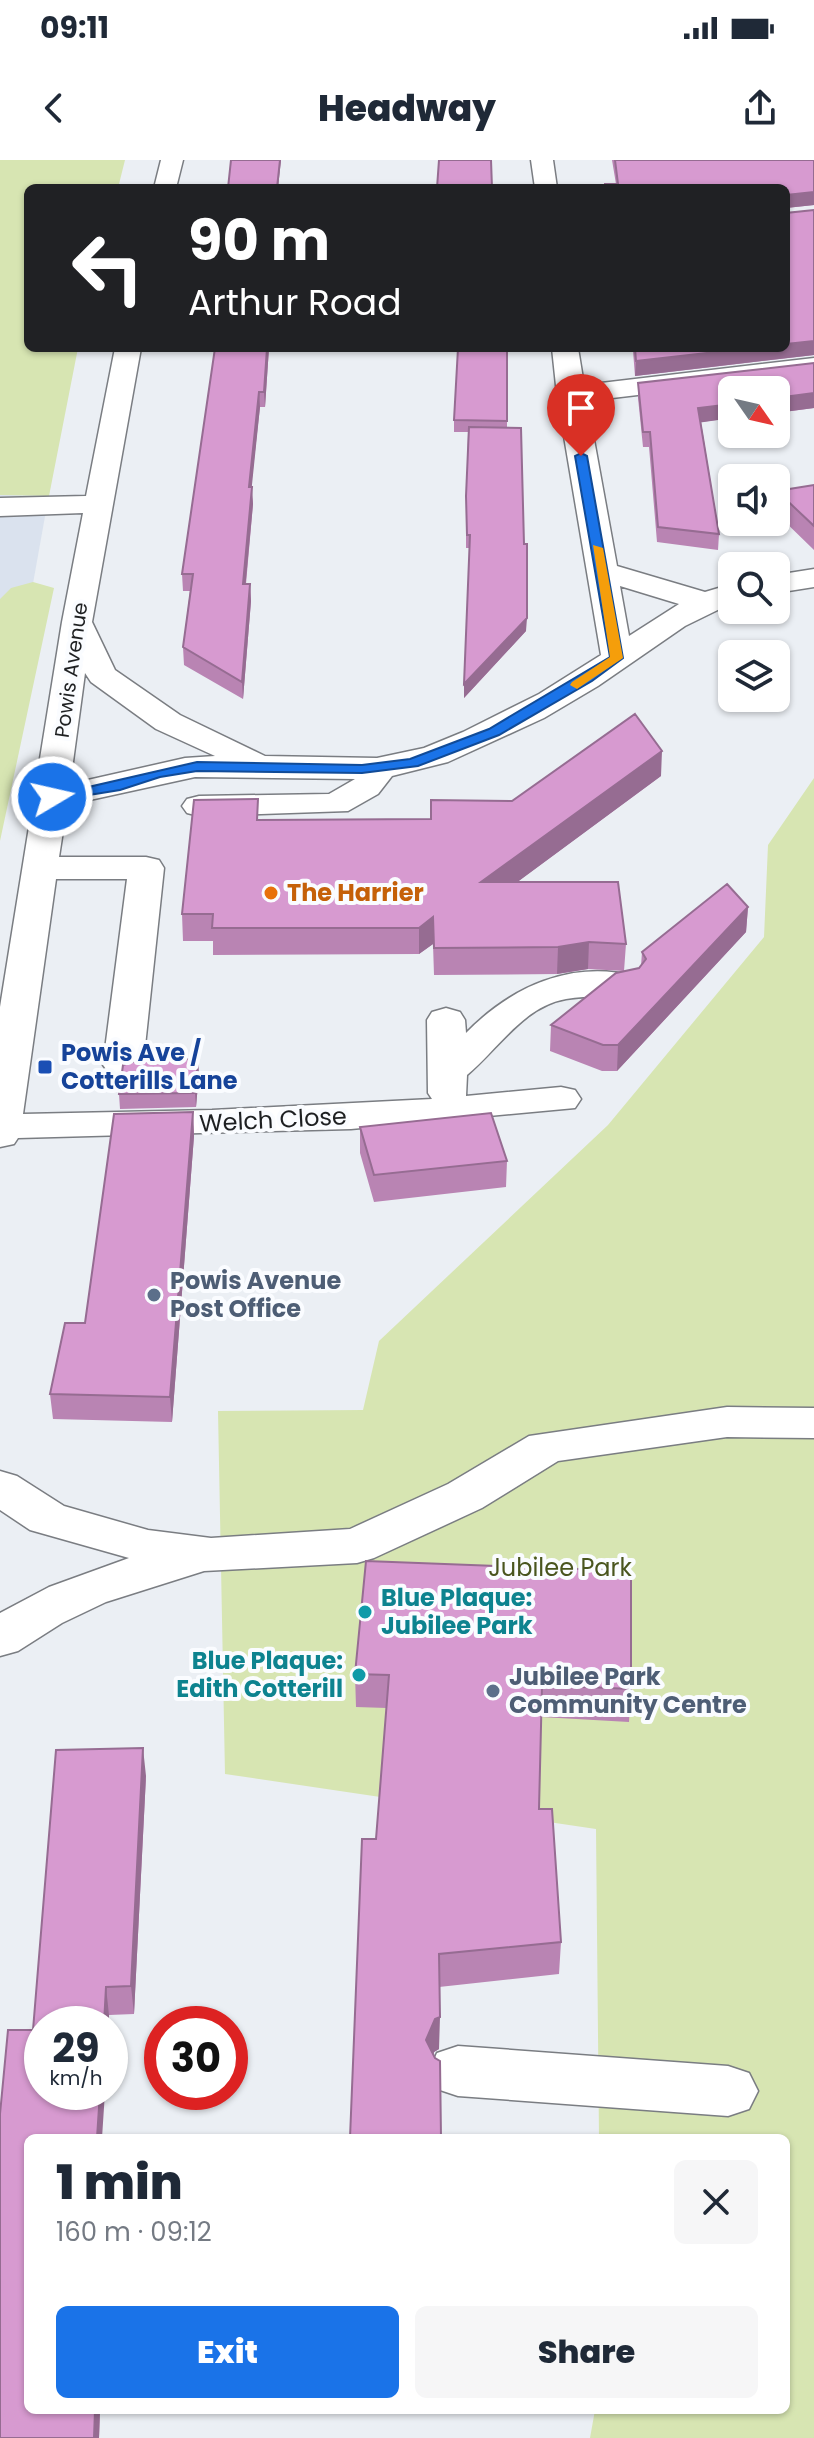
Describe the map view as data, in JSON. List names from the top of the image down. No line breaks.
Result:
{"streets":{"street":["Powis Avenue","Welch Close"]},"crossings":[["Powis Avenue","Welch Close"]],"parks":["Jubilee Park"],"places":{"other":["The Harrier","Powis Avenue Post Office","Blue Plaque: Jubilee Park","Blue Plaque: Edith Cotterill","Jubilee Park Community Centre"],"transit":["Powis Ave / Cotterills Lane"]},"north":"bottom right","page":{"status":"09:11","header":"Headway","turn":["90 m","Arthur Road"],"speed":"29 km/h","limit":"30","heading":["1 min","160 m · 09:12"],"buttons":["Exit","Share"]}}
